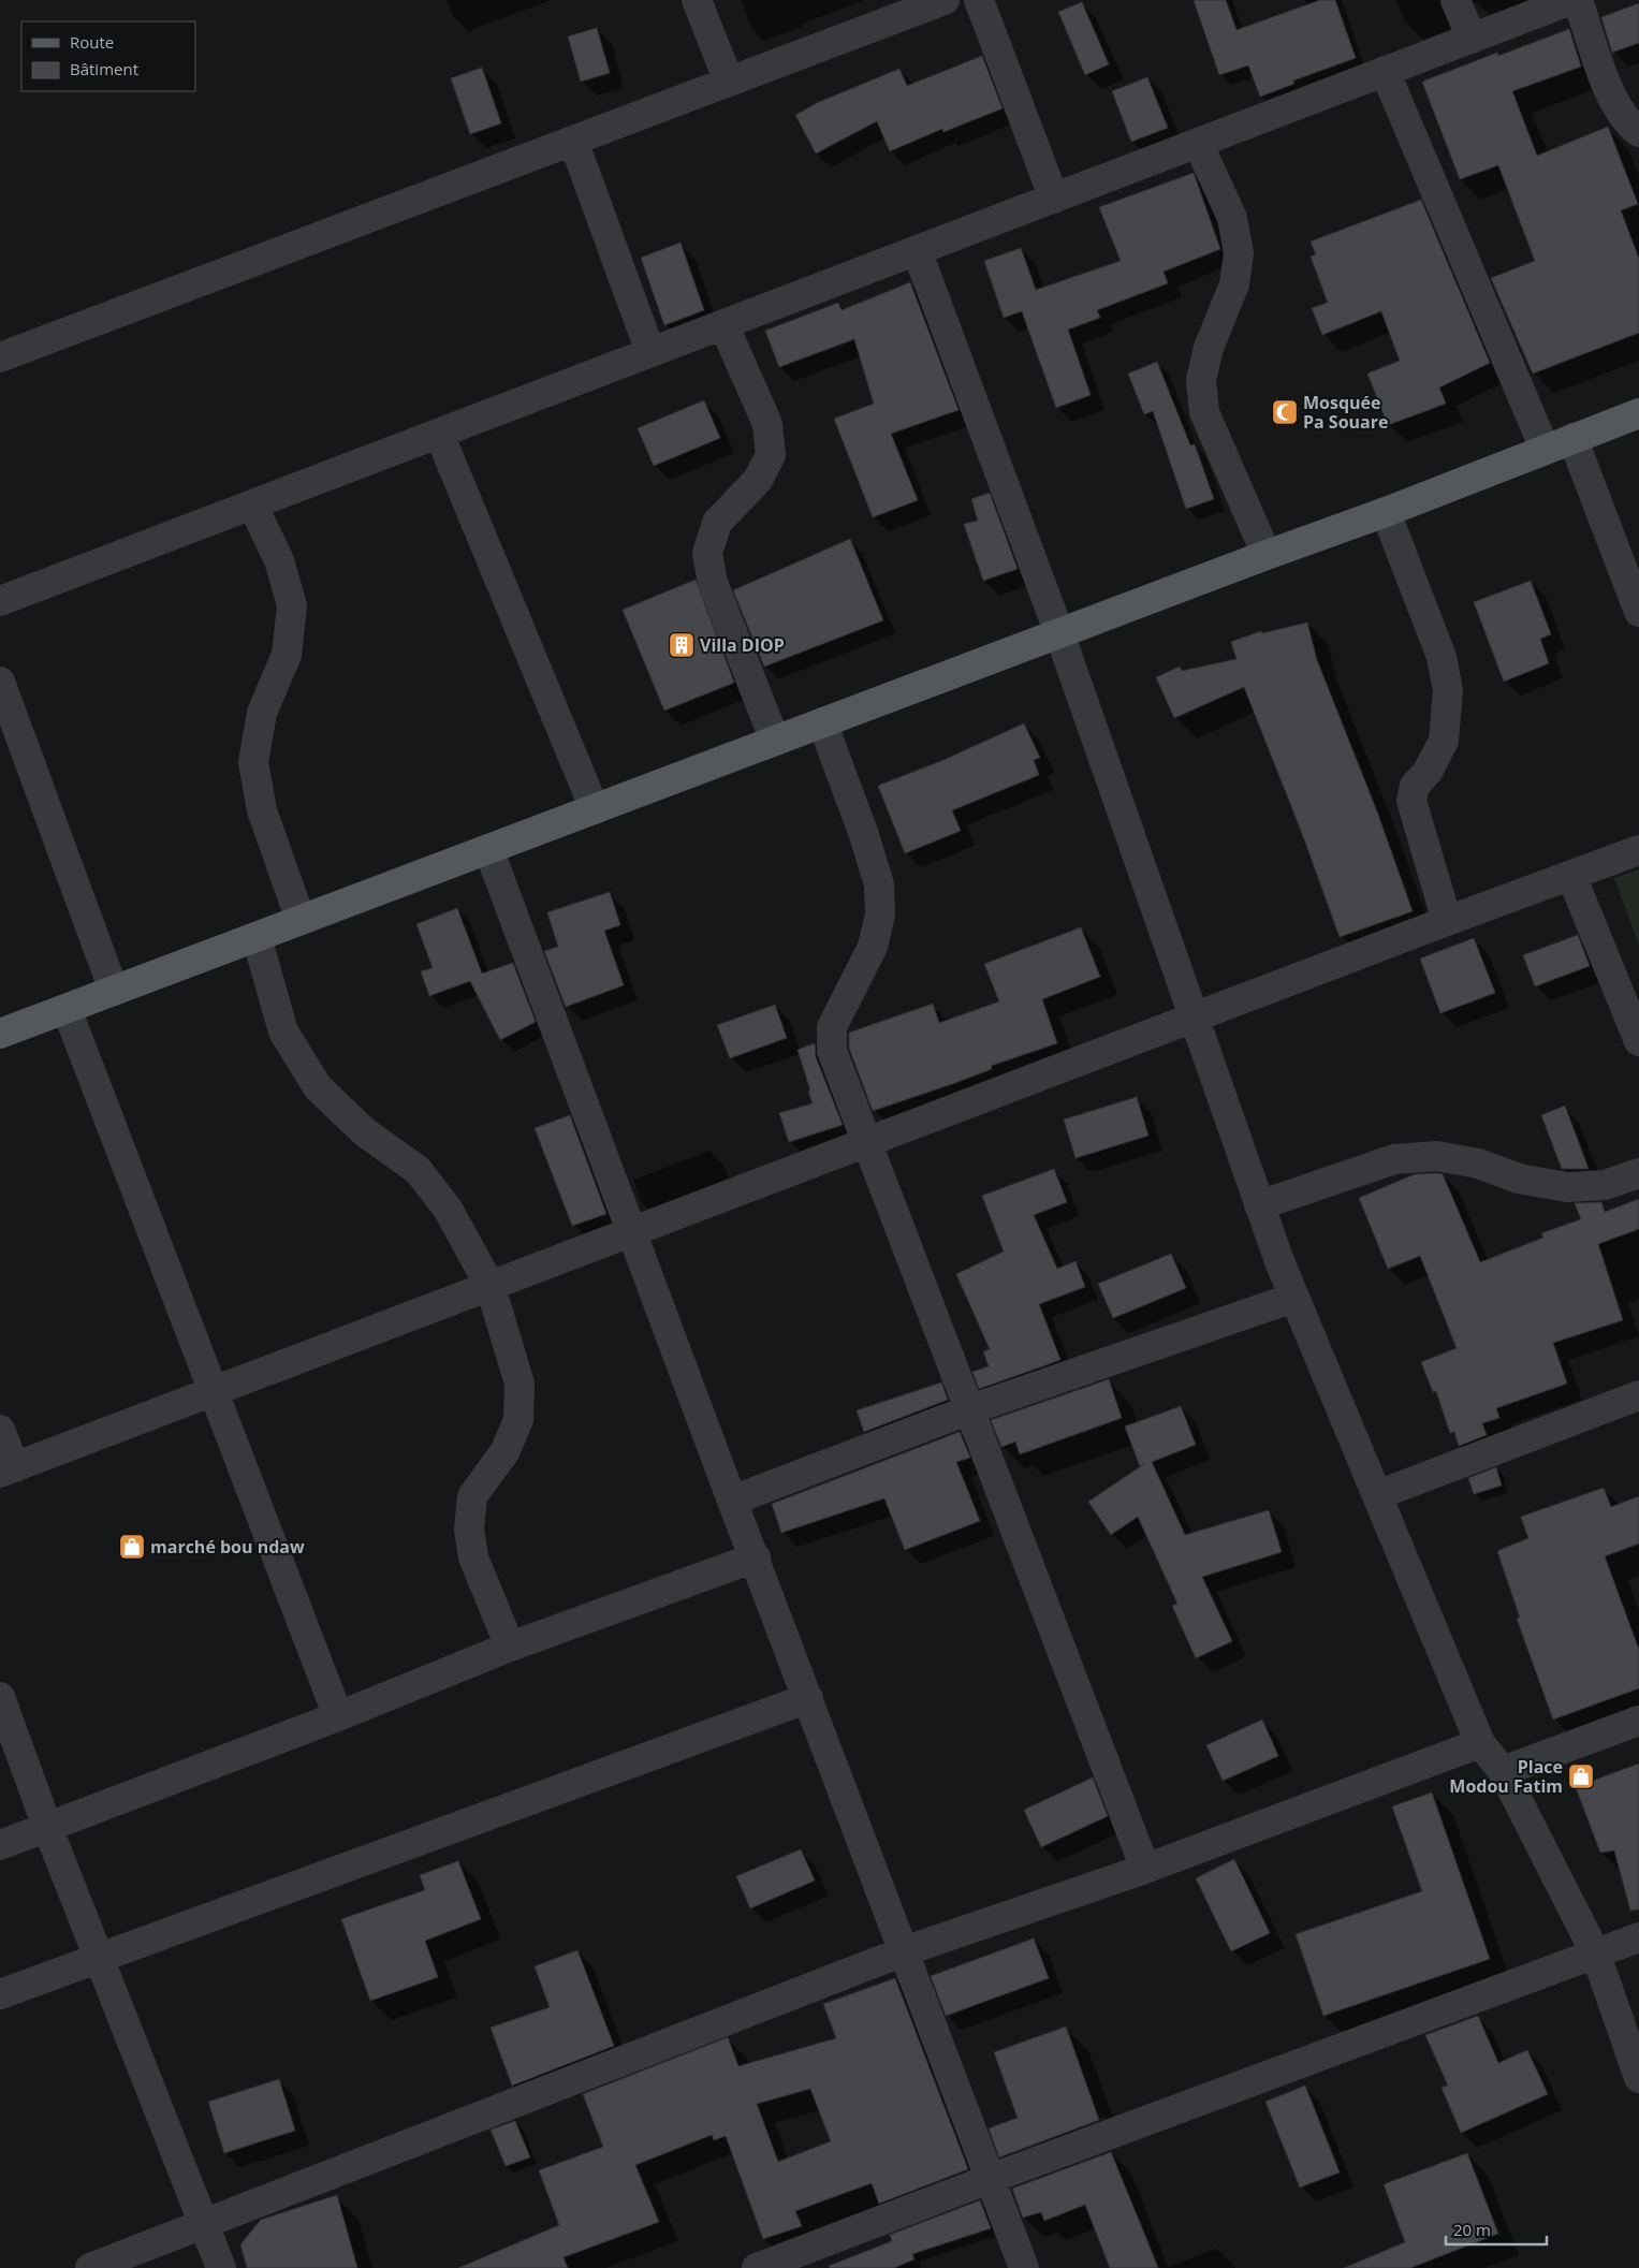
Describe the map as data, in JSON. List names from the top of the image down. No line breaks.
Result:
{"places":{"mosque":["Mosquée Pa Souare"],"building":["Villa DIOP"],"shop":["marché bou ndaw","Place Modou Fatim"]},"legend":["Route","Bâtiment"],"scale_bar":"20 m"}
